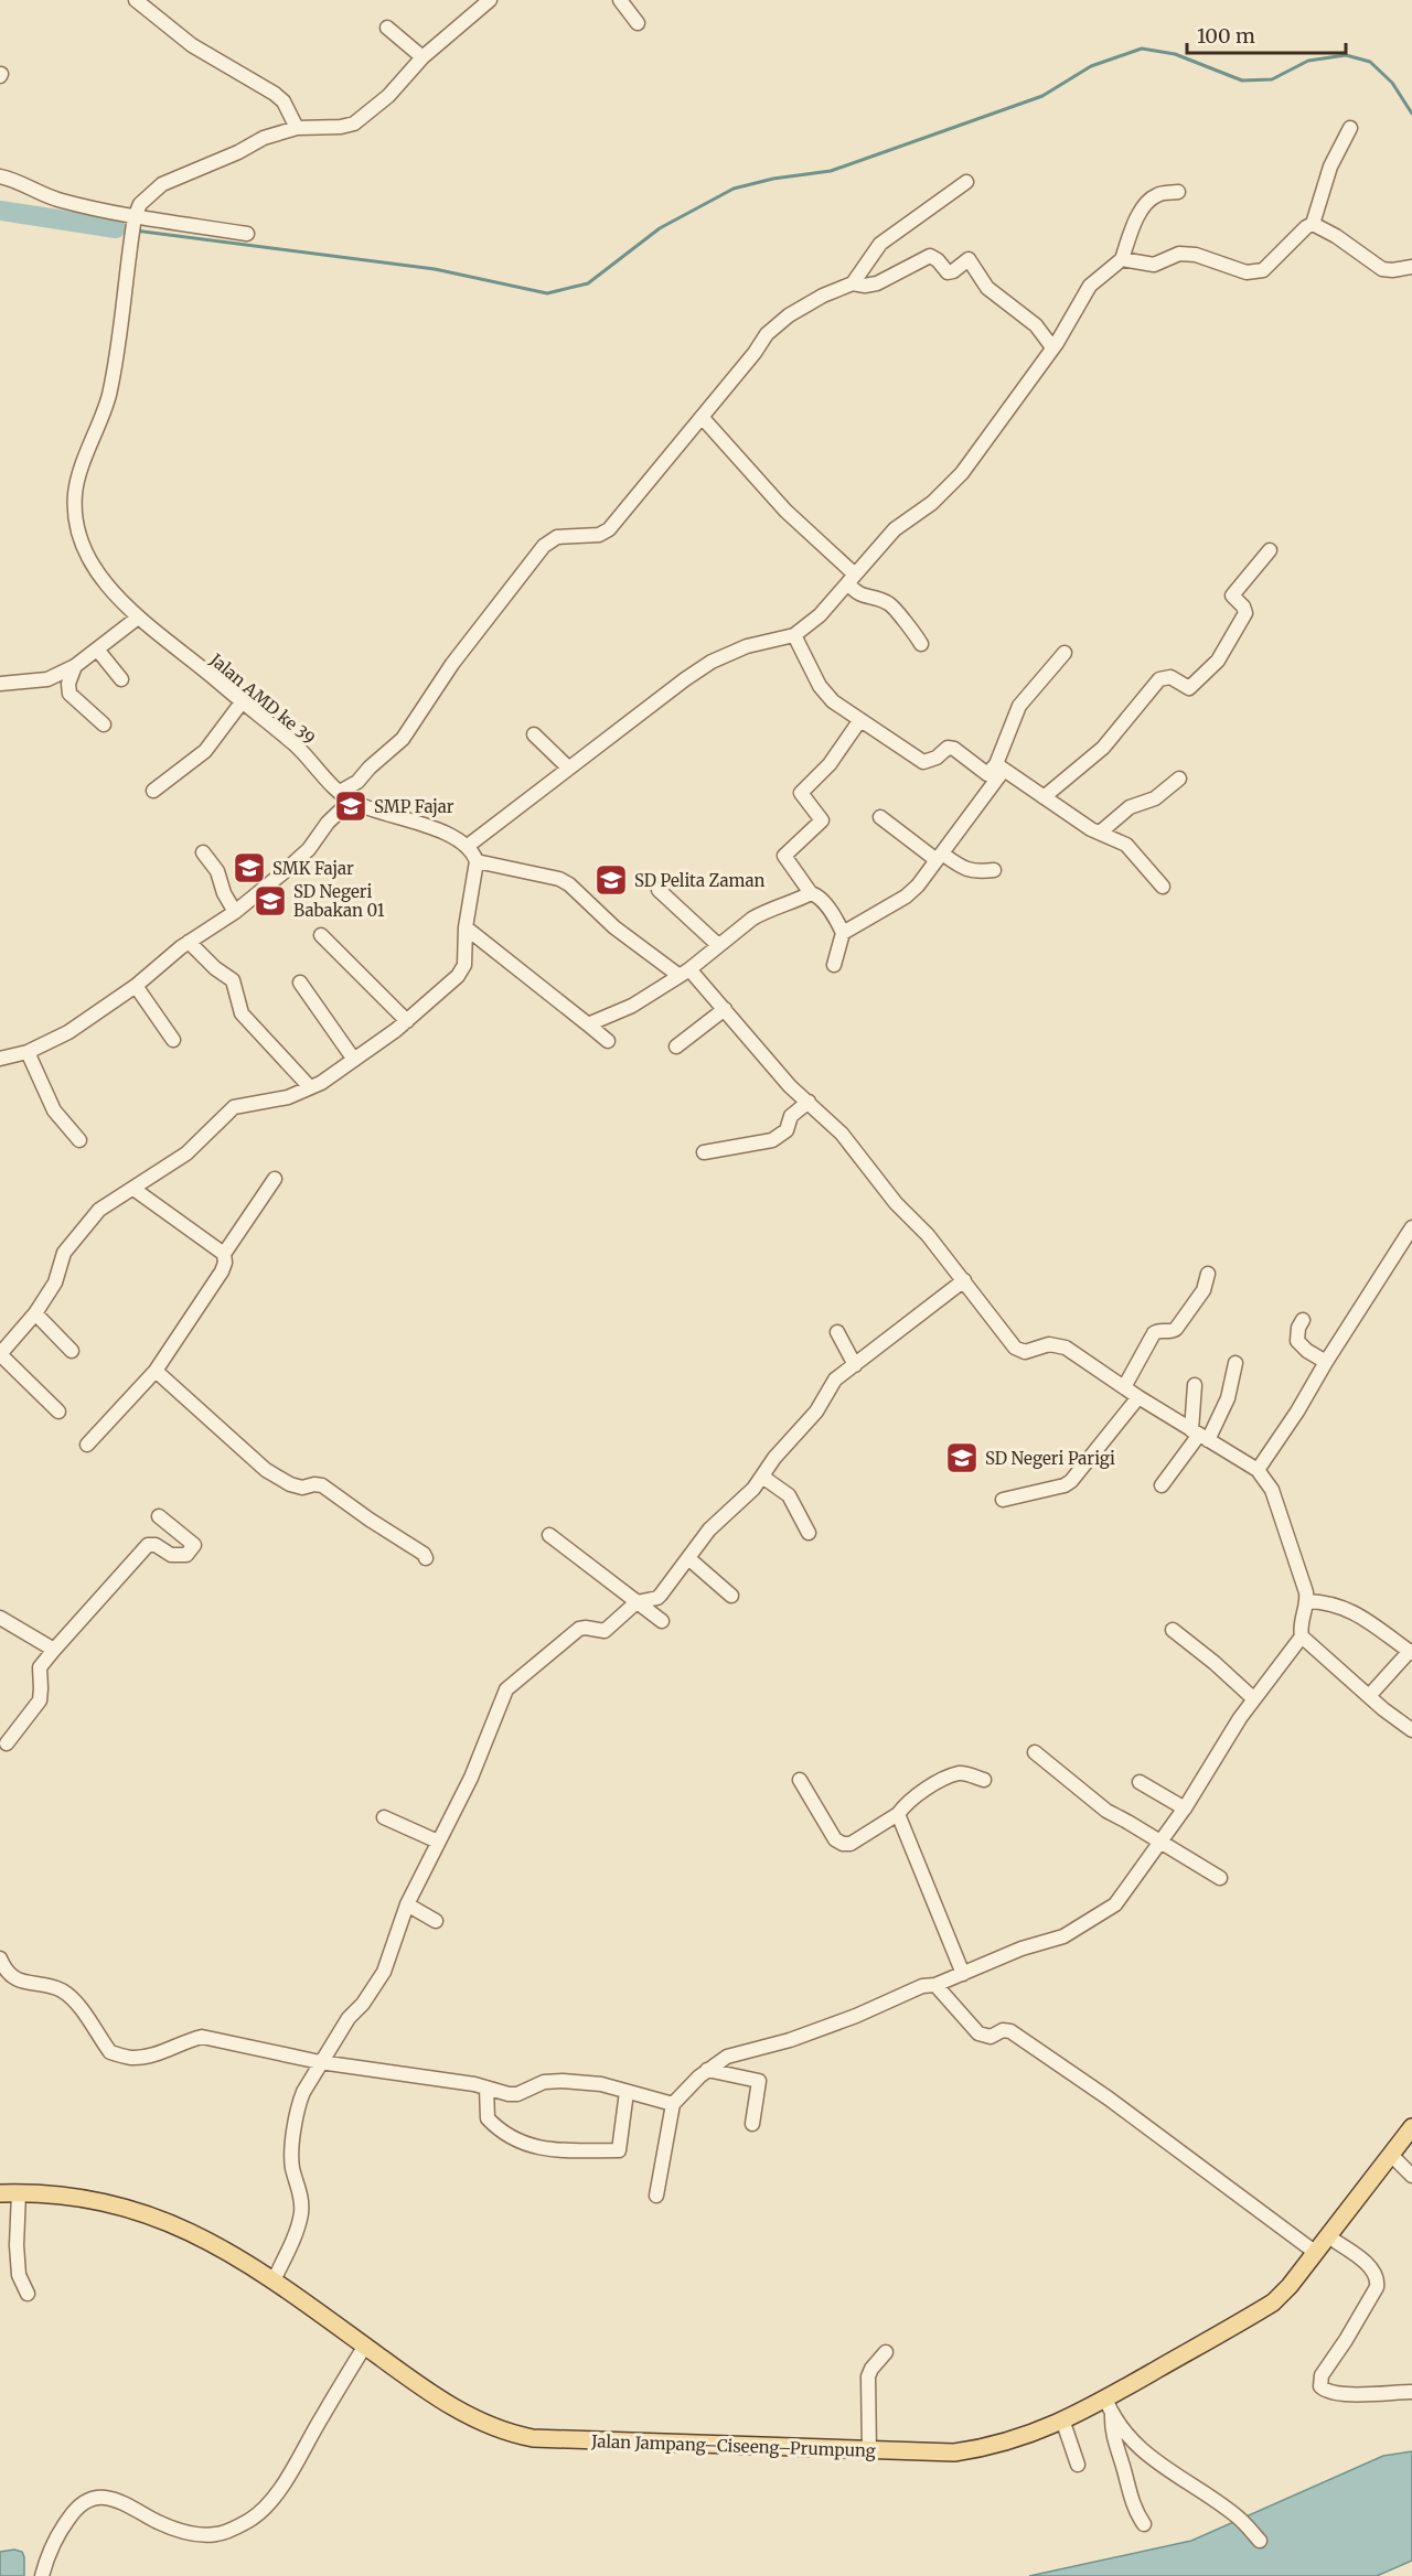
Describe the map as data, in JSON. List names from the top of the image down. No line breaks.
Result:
{"streets":{"main road":["Jalan Jampang–Ciseeng–Prumpung"],"street":["Jalan AMD ke 39"]},"places":{"school or university":["SMP Fajar","SMK Fajar","SD Pelita Zaman","SD Negeri Babakan 01","SD Negeri Parigi"]},"scale_bar":"100 m"}
